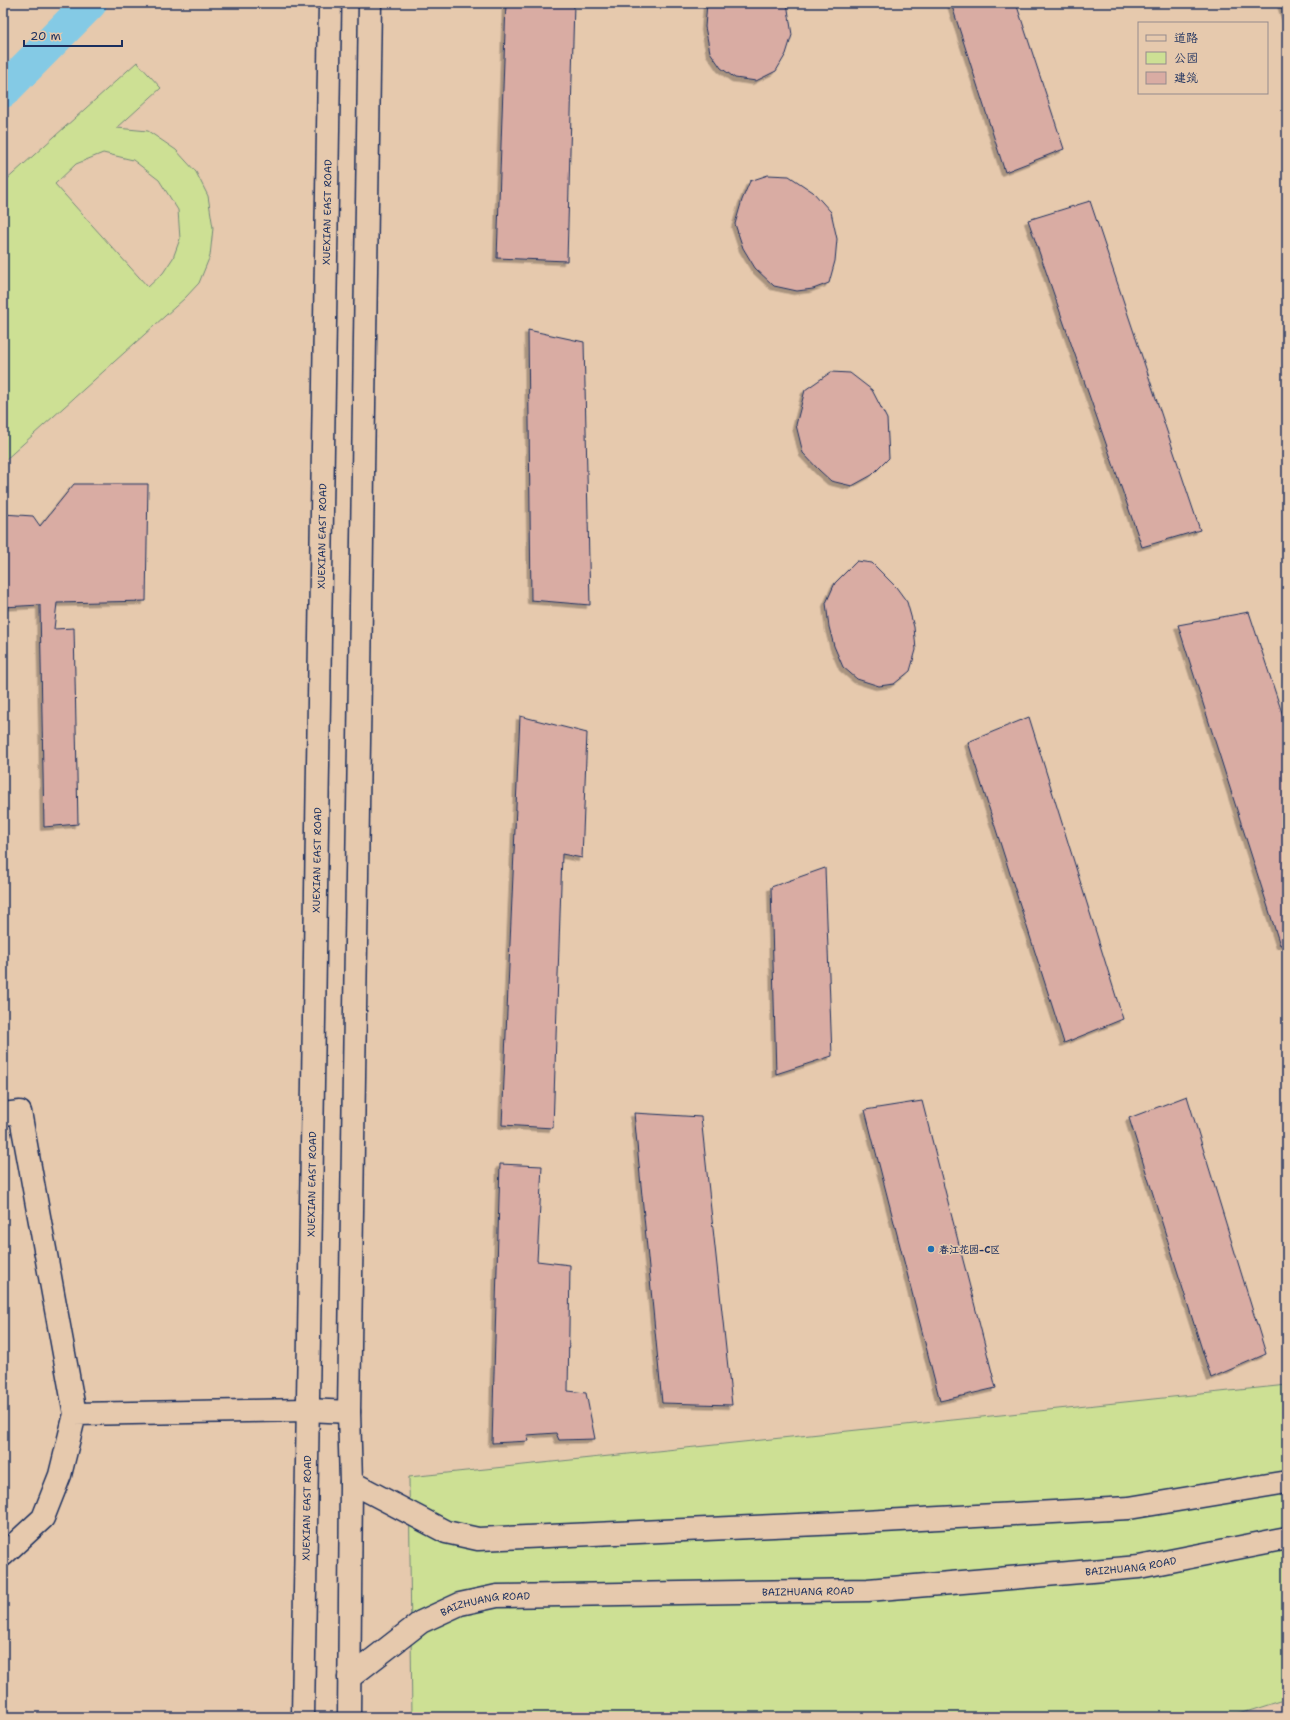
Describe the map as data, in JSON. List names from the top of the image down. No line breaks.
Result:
{"streets":{"main road":["XUEXIAN EAST ROAD","BAIZHUANG ROAD"]},"places":["春江花园-C区"],"legend":["道路","公园","建筑"],"scale_bar":"20 m"}
